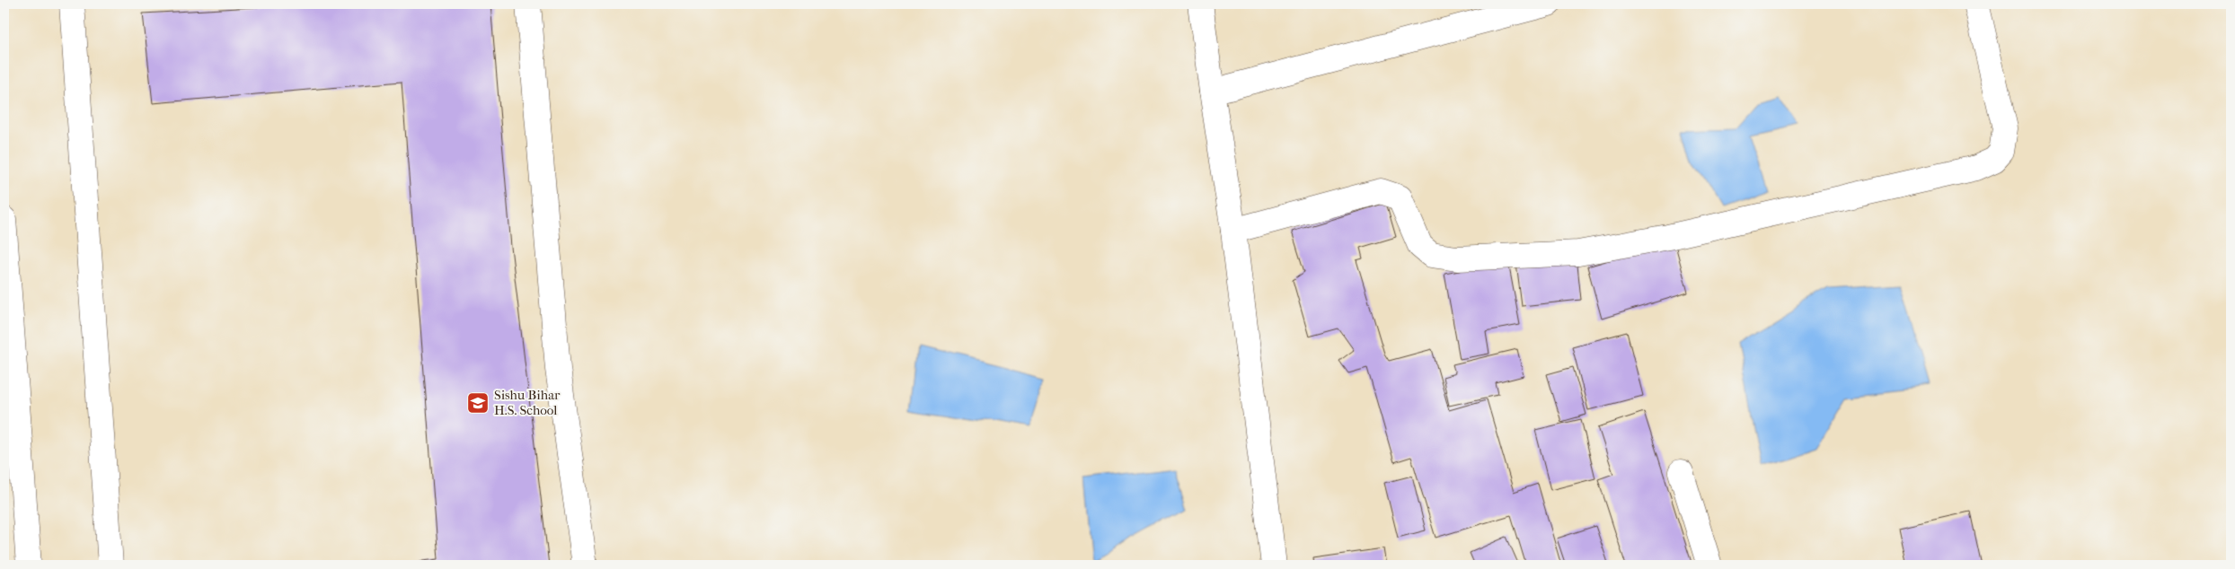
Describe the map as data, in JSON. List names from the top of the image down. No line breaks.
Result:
{"places":{"school or university":["Sishu Bihar H.S. School"]}}
